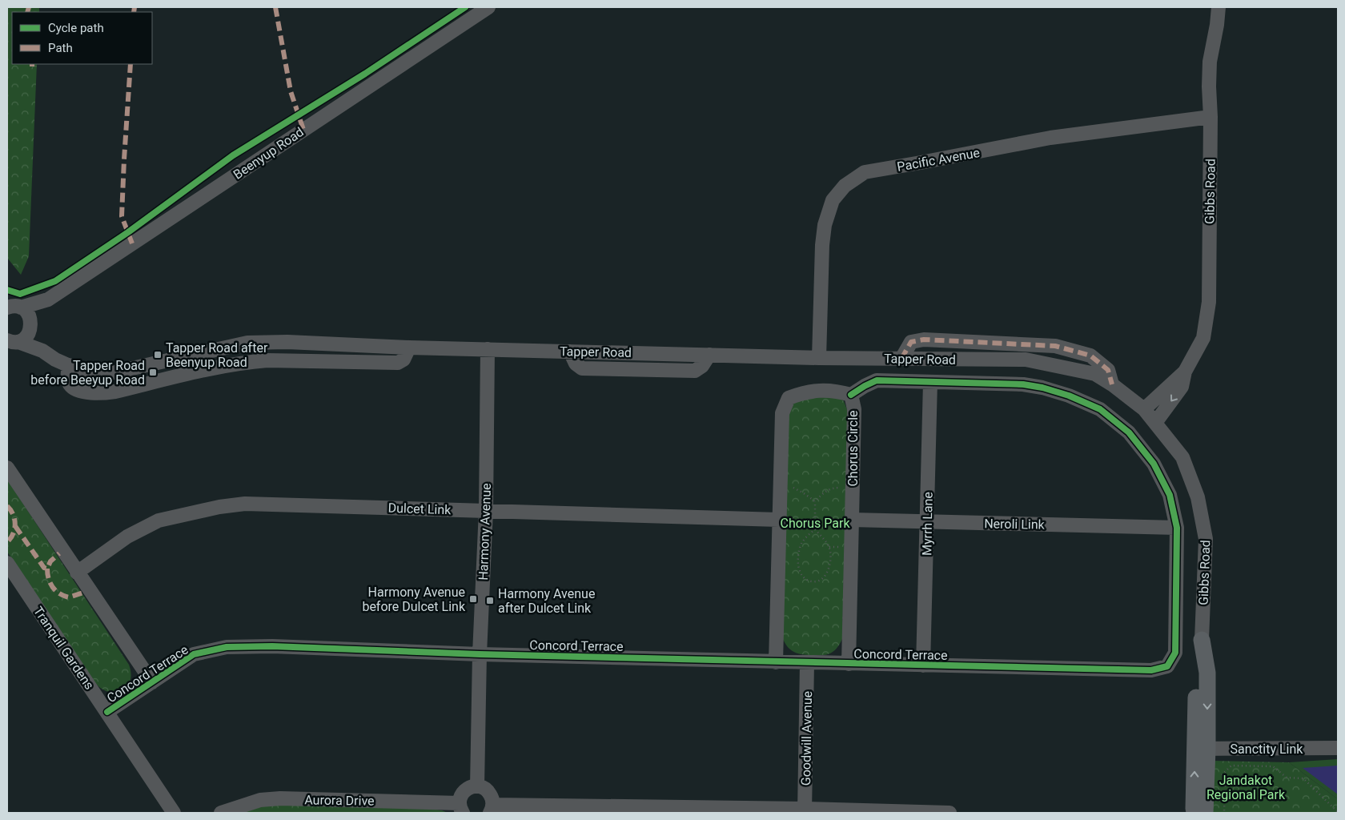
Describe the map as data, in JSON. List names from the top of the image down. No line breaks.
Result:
{"streets":{"main road":["Gibbs Road"],"street":["Beenyup Road","Pacific Avenue","Tapper Road","Chorus Circle","Dulcet Link","Myrrh Lane","Neroli Link","Harmony Avenue","Concord Terrace","Tranquil Gardens","Goodwill Avenue","Sanctity Link","Aurora Drive"]},"crossings":[["Beenyup Road","Tapper Road"],["Pacific Avenue","Gibbs Road"],["Pacific Avenue","Tapper Road"],["Gibbs Road","Tapper Road"],["Gibbs Road","Sanctity Link"],["Tapper Road","Harmony Avenue"],["Chorus Circle","Dulcet Link"],["Chorus Circle","Neroli Link"],["Chorus Circle","Concord Terrace"],["Dulcet Link","Harmony Avenue"],["Myrrh Lane","Neroli Link"],["Myrrh Lane","Concord Terrace"],["Neroli Link","Concord Terrace"],["Harmony Avenue","Concord Terrace"],["Concord Terrace","Tranquil Gardens"],["Concord Terrace","Goodwill Avenue"]],"parks":["Chorus Park","Jandakot Regional Park"],"places":{"transit":["Tapper Road after Beenyup Road","Tapper Road before Beeyup Road","Harmony Avenue before Dulcet Link","Harmony Avenue after Dulcet Link"]},"legend":["Cycle path","Path"]}
